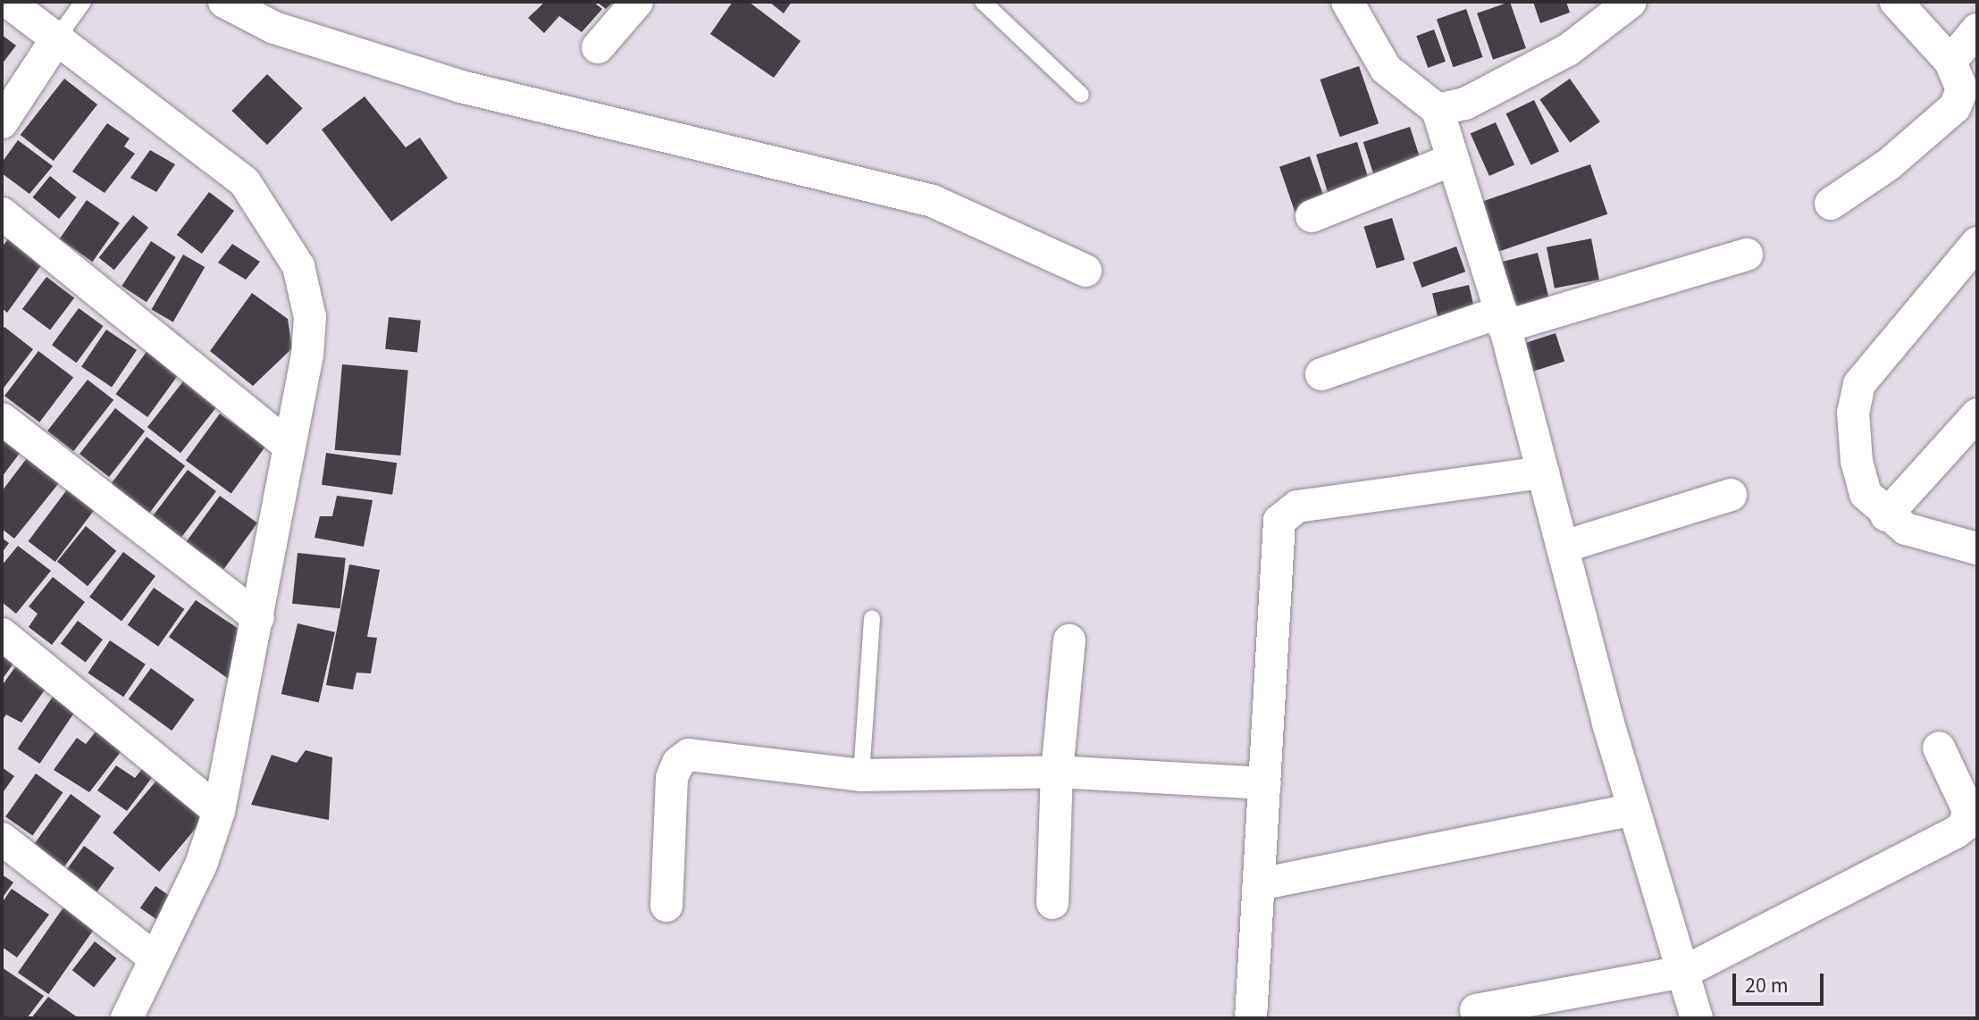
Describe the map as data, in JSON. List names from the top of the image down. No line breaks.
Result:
{"scale_bar":"20 m"}
